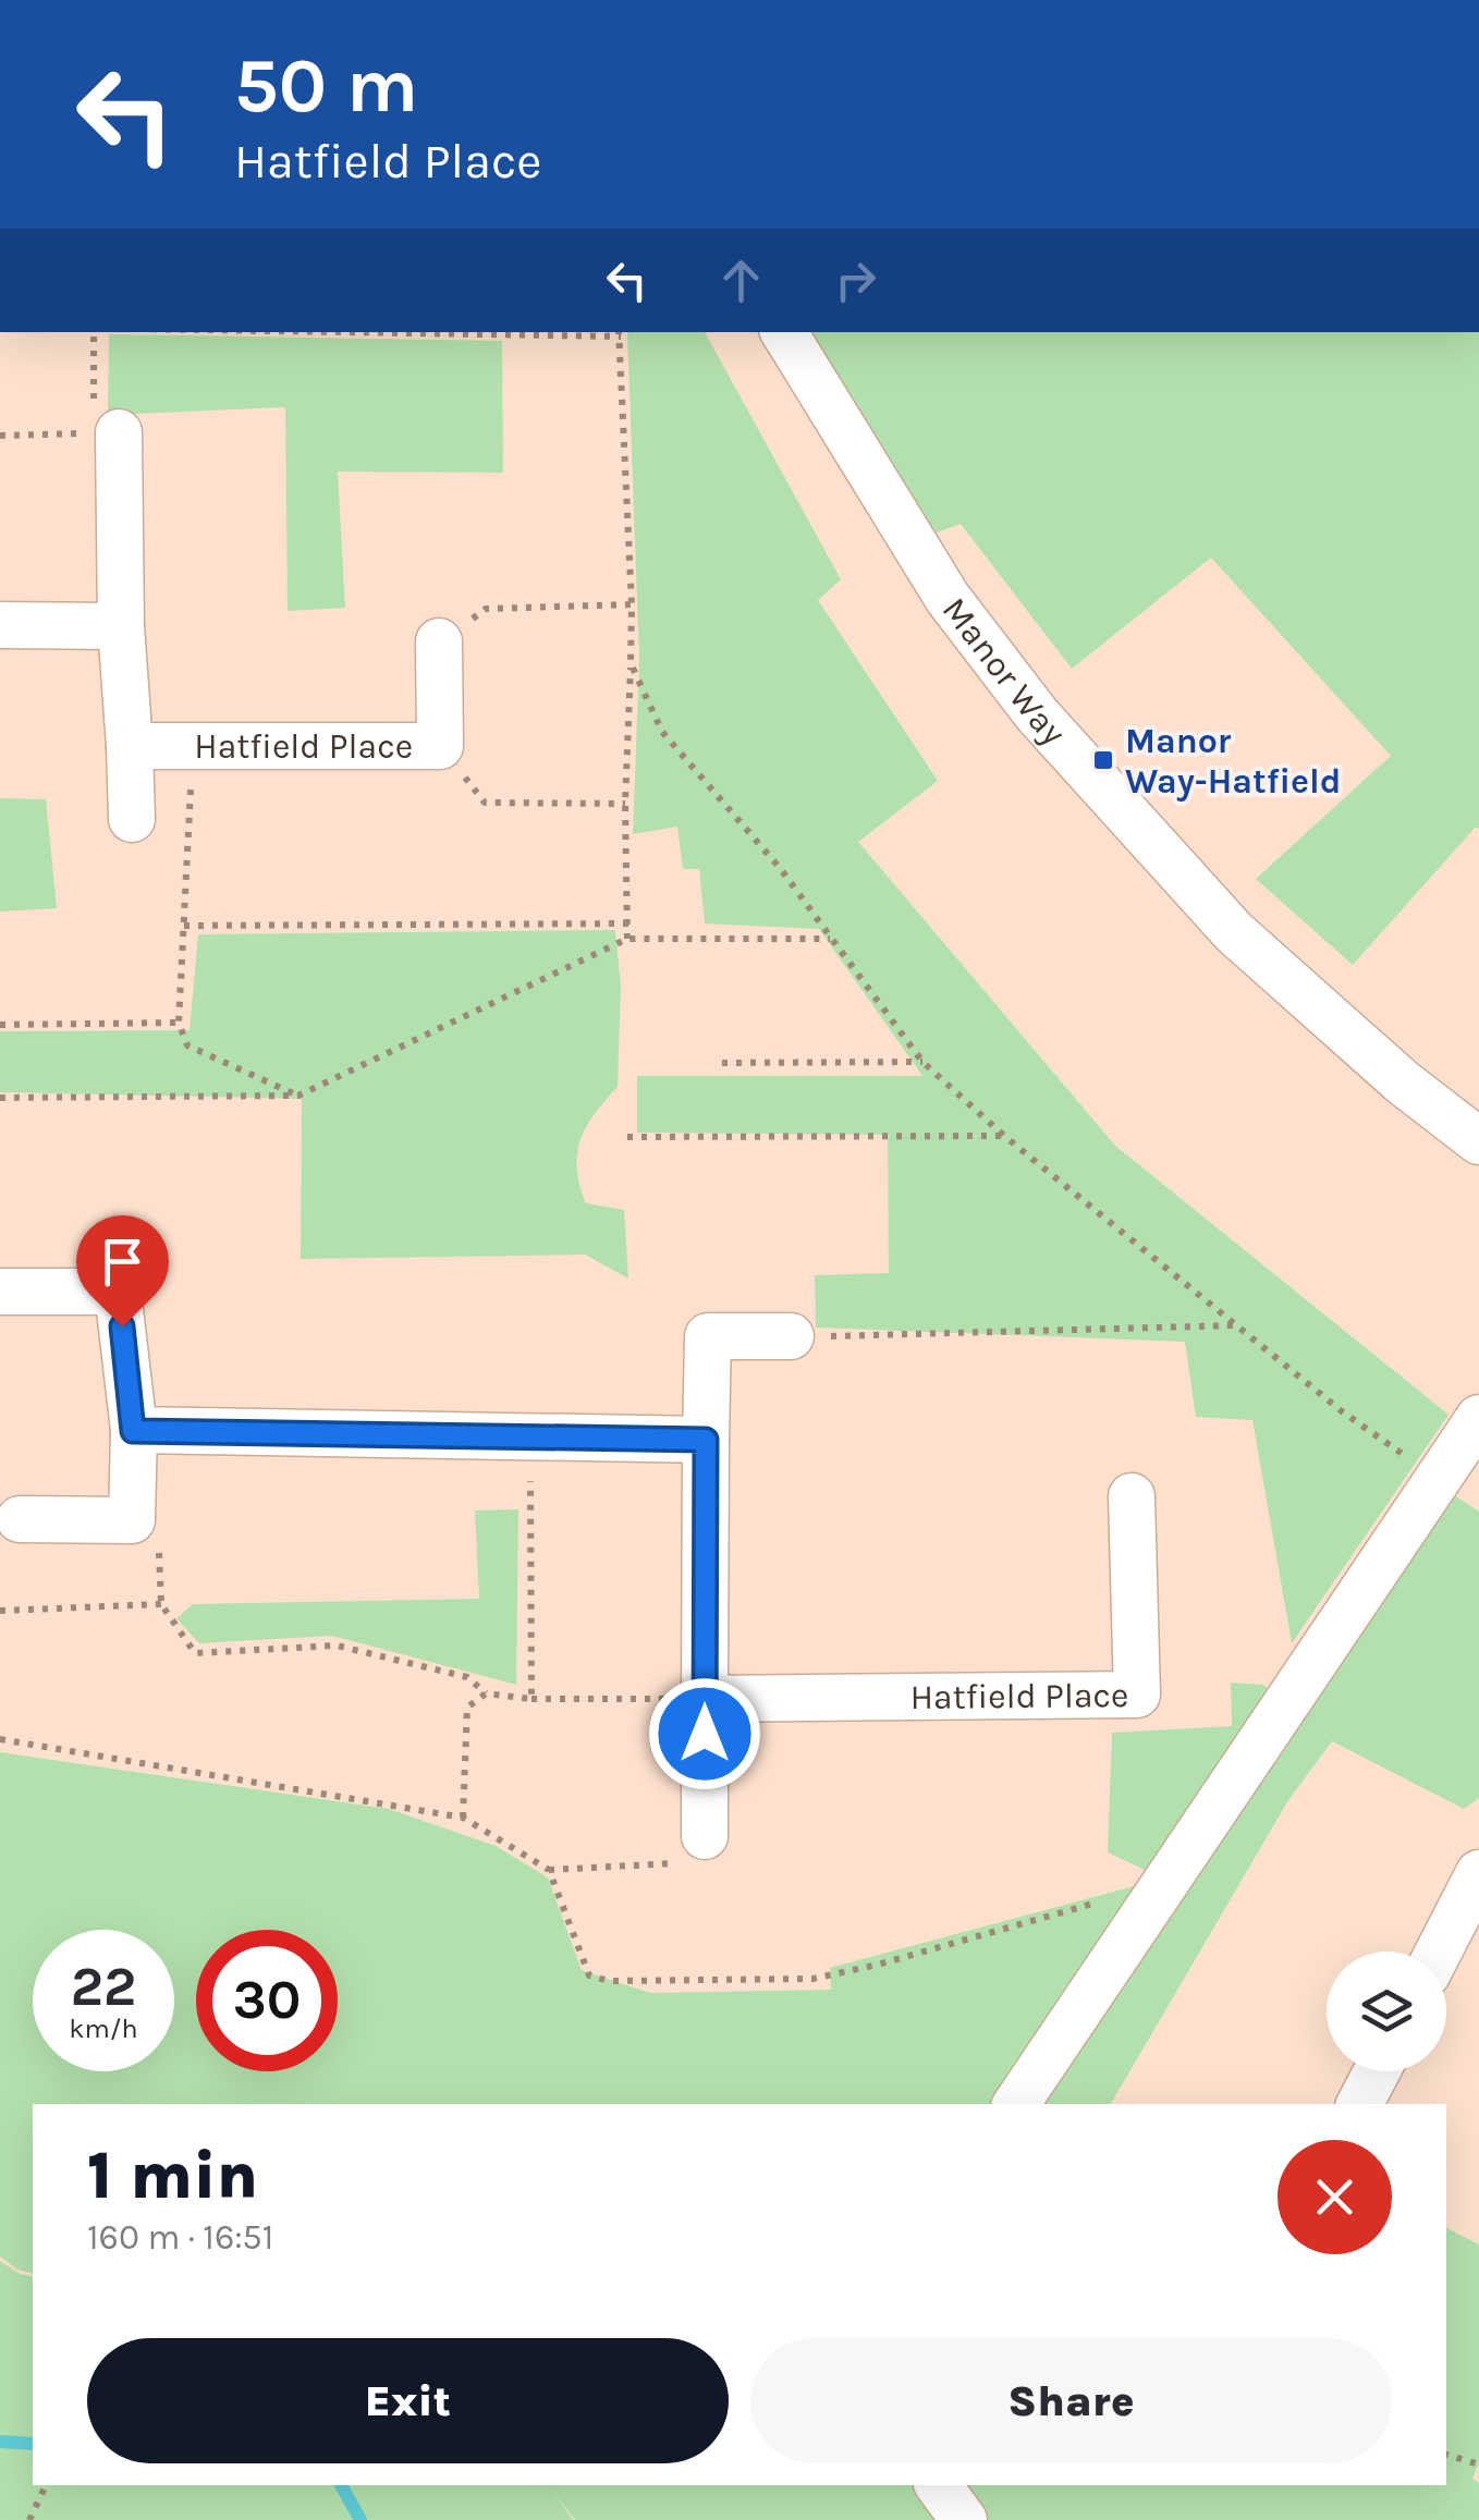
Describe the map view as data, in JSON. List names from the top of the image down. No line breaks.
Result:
{"streets":{"street":["Manor Way","Hatfield Place"]},"places":{"transit":["Manor Way-Hatfield"]},"page":{"turn":["50 m","Hatfield Place"],"speed":"22 km/h","limit":"30","heading":["1 min","160 m · 16:51"],"buttons":["Exit","Share"]}}
